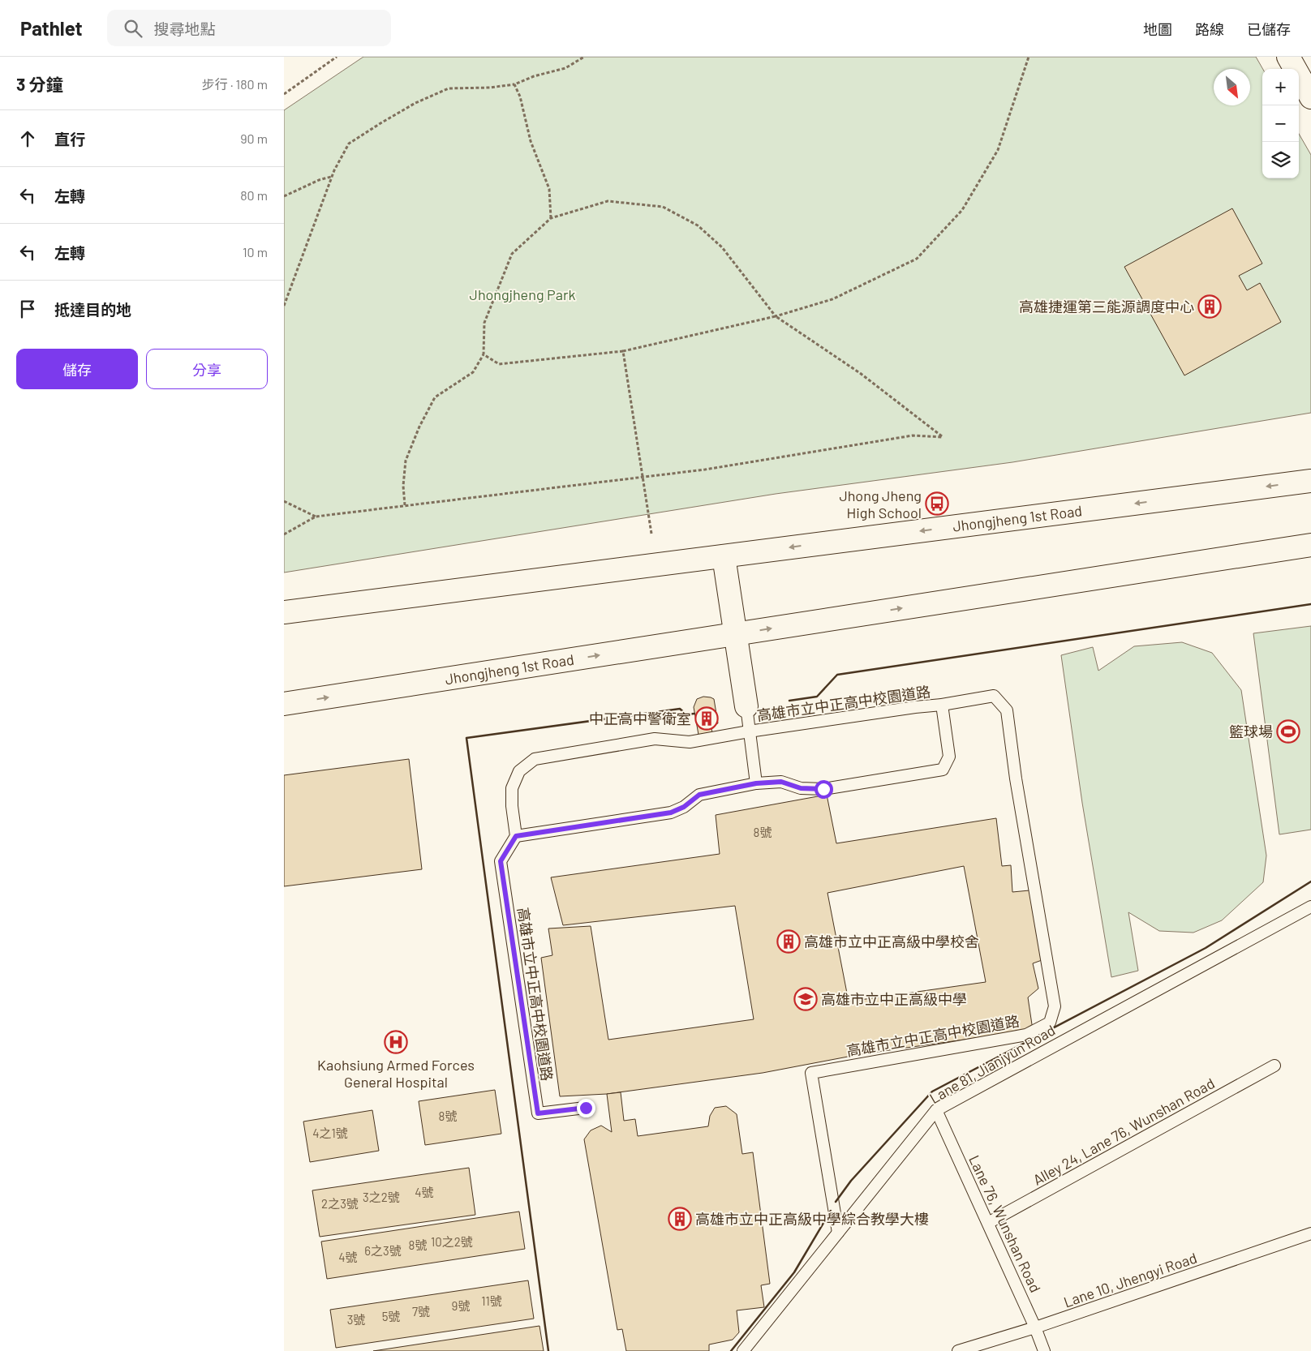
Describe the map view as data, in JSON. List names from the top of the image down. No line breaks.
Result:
{"streets":{"street":["Jhongjheng 1st Road"],"lane":["高雄市立中正高中校園道路","Lane 81, Jianjyun Road","Alley 24, Lane 76, Wunshan Road","Lane 76, Wunshan Road","Lane 10, Jhengyi Road"]},"crossings":[["高雄市立中正高中校園道路","Lane 81, Jianjyun Road"],["Lane 81, Jianjyun Road","Lane 76, Wunshan Road"],["Alley 24, Lane 76, Wunshan Road","Lane 76, Wunshan Road"],["Lane 76, Wunshan Road","Lane 10, Jhengyi Road"]],"parks":["Jhongjheng Park"],"places":{"building":["高雄捷運第三能源調度中心","中正高中警衛室","高雄市立中正高級中學校舍","高雄市立中正高級中學綜合教學大樓"],"bus stop":["Jhong Jheng High School"],"sports":["籃球場"],"school or university":["高雄市立中正高級中學"],"hospital":["Kaohsiung Armed Forces General Hospital"]},"house_numbers":["8號","8號","4之1號","4號","3之2號","2之3號","10之2號","8號","6之3號","4號","11號","9號","7號","5號","3號"],"north":"bottom right","page":{"header":"Pathlet","search":"搜尋地點","nav":["地圖","路線","已儲存"],"heading":["3 分鐘","步行 · 180 m"],"map_buttons":["+","−"],"list":[["直行","90 m"],["左轉","80 m"],["左轉","10 m"],"抵達目的地"],"buttons":["儲存","分享"]}}
